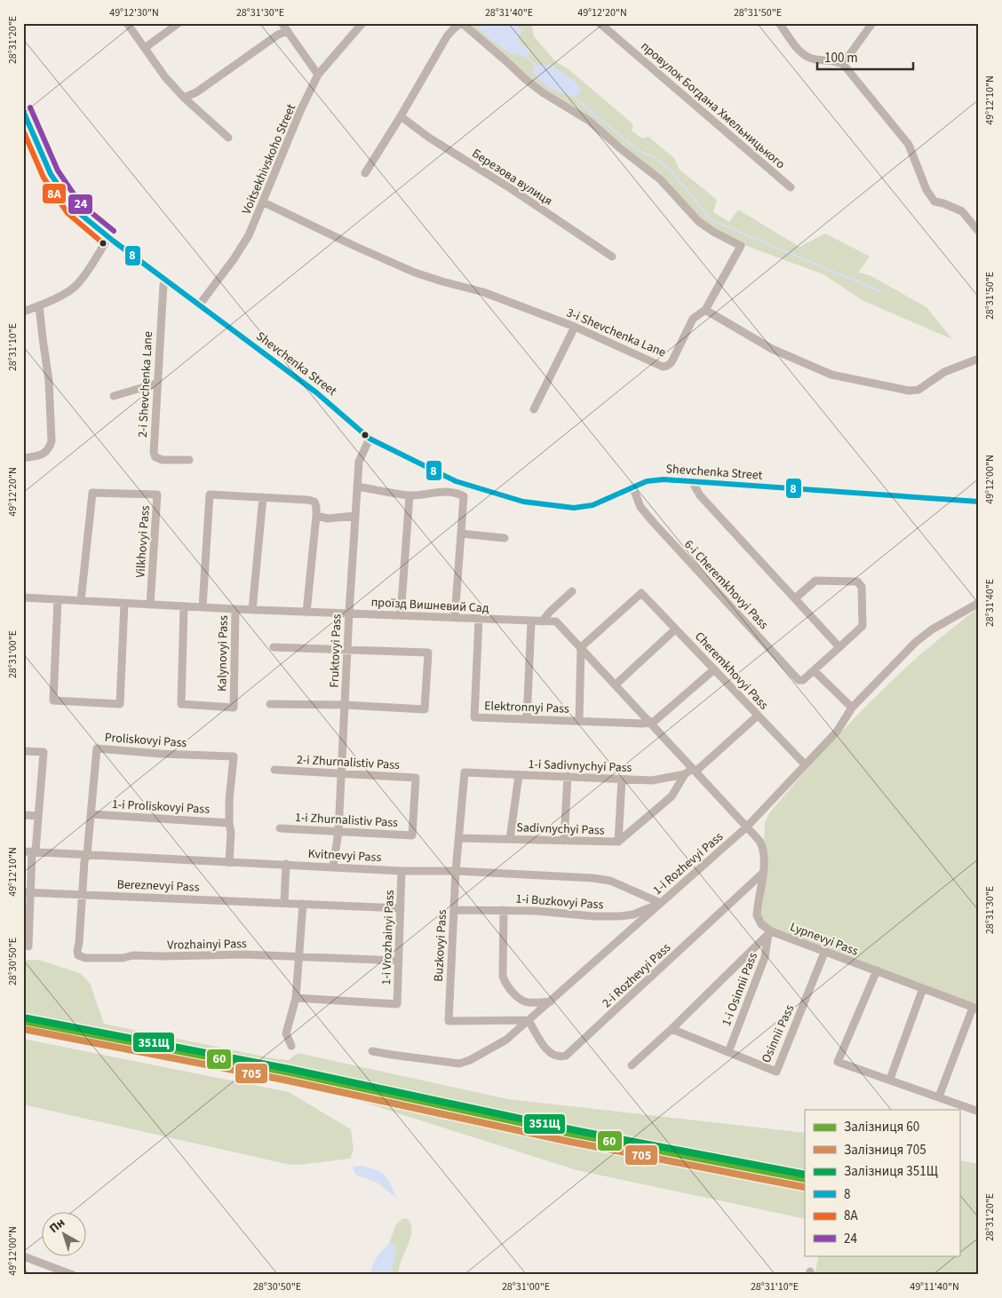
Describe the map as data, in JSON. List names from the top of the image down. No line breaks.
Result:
{"streets":{"street":["провулок Богдана Хмельницького","Voitsekhivskoho Street","Березова вулиця","3-i Shevchenka Lane","Shevchenka Street","2-i Shevchenka Lane","Vilkhovyi Pass","6-i Cheremkhovyi Pass","проїзд Вишневий Сад","Fruktovyi Pass","Kalynovyi Pass","Cheremkhovyi Pass","Elektronnyi Pass","Proliskovyi Pass","2-i Zhurnalistiv Pass","1-i Sadivnychyi Pass","1-i Proliskovyi Pass","1-i Zhurnalistiv Pass","Sadivnychyi Pass","Kvitnevyi Pass","1-i Rozhevyi Pass","Bereznevyi Pass","1-i Buzkovyi Pass","1-i Vrozhainyi Pass","Lypnevyi Pass","Vrozhainyi Pass","Buzkovyi Pass","2-i Rozhevyi Pass","1-i Osinnii Pass","Osinnii Pass"]},"crossings":[["Voitsekhivskoho Street","3-i Shevchenka Lane"],["Voitsekhivskoho Street","Shevchenka Street"],["Shevchenka Street","2-i Shevchenka Lane"],["Shevchenka Street","6-i Cheremkhovyi Pass"],["Shevchenka Street","Fruktovyi Pass"],["Vilkhovyi Pass","проїзд Вишневий Сад"],["проїзд Вишневий Сад","Fruktovyi Pass"],["проїзд Вишневий Сад","Kalynovyi Pass"],["проїзд Вишневий Сад","Cheremkhovyi Pass"],["проїзд Вишневий Сад","Elektronnyi Pass"],["проїзд Вишневий Сад","1-i Sadivnychyi Pass"],["проїзд Вишневий Сад","1-i Rozhevyi Pass"],["проїзд Вишневий Сад","Lypnevyi Pass"],["Fruktovyi Pass","2-i Zhurnalistiv Pass"],["Fruktovyi Pass","1-i Zhurnalistiv Pass"],["Fruktovyi Pass","Kvitnevyi Pass"],["Cheremkhovyi Pass","1-i Sadivnychyi Pass"],["Cheremkhovyi Pass","1-i Rozhevyi Pass"],["Proliskovyi Pass","1-i Proliskovyi Pass"],["Proliskovyi Pass","Kvitnevyi Pass"],["Proliskovyi Pass","Bereznevyi Pass"],["Proliskovyi Pass","Vrozhainyi Pass"],["2-i Zhurnalistiv Pass","1-i Zhurnalistiv Pass"],["1-i Sadivnychyi Pass","Sadivnychyi Pass"],["1-i Sadivnychyi Pass","Buzkovyi Pass"],["Sadivnychyi Pass","Buzkovyi Pass"],["Kvitnevyi Pass","1-i Rozhevyi Pass"],["Kvitnevyi Pass","1-i Buzkovyi Pass"],["Kvitnevyi Pass","1-i Vrozhainyi Pass"],["Kvitnevyi Pass","Buzkovyi Pass"],["1-i Rozhevyi Pass","1-i Buzkovyi Pass"],["1-i Rozhevyi Pass","Lypnevyi Pass"],["1-i Rozhevyi Pass","Buzkovyi Pass"],["1-i Rozhevyi Pass","2-i Rozhevyi Pass"],["Bereznevyi Pass","1-i Vrozhainyi Pass"],["Bereznevyi Pass","Vrozhainyi Pass"],["1-i Buzkovyi Pass","Buzkovyi Pass"],["1-i Vrozhainyi Pass","Vrozhainyi Pass"],["Lypnevyi Pass","2-i Rozhevyi Pass"],["Lypnevyi Pass","1-i Osinnii Pass"],["Lypnevyi Pass","Osinnii Pass"],["Buzkovyi Pass","2-i Rozhevyi Pass"],["1-i Osinnii Pass","Osinnii Pass"]],"lines":["transit line 24","transit line 8","transit line 8А","rail line 351Щ","rail line 60","rail line 705"],"legend":["Залізниця 60","Залізниця 705","Залізниця 351Щ","8","8А","24"],"scale_bar":"100 m","north":"top left","coordinates":["49°12'30\"N","28°31'30\"E","28°31'40\"E","49°12'20\"N","28°31'50\"E","28°31'20\"E","49°12'10\"N","28°31'10\"E","49°12'00\"N","28°31'00\"E","28°30'50\"E","49°11'40\"N"]}
